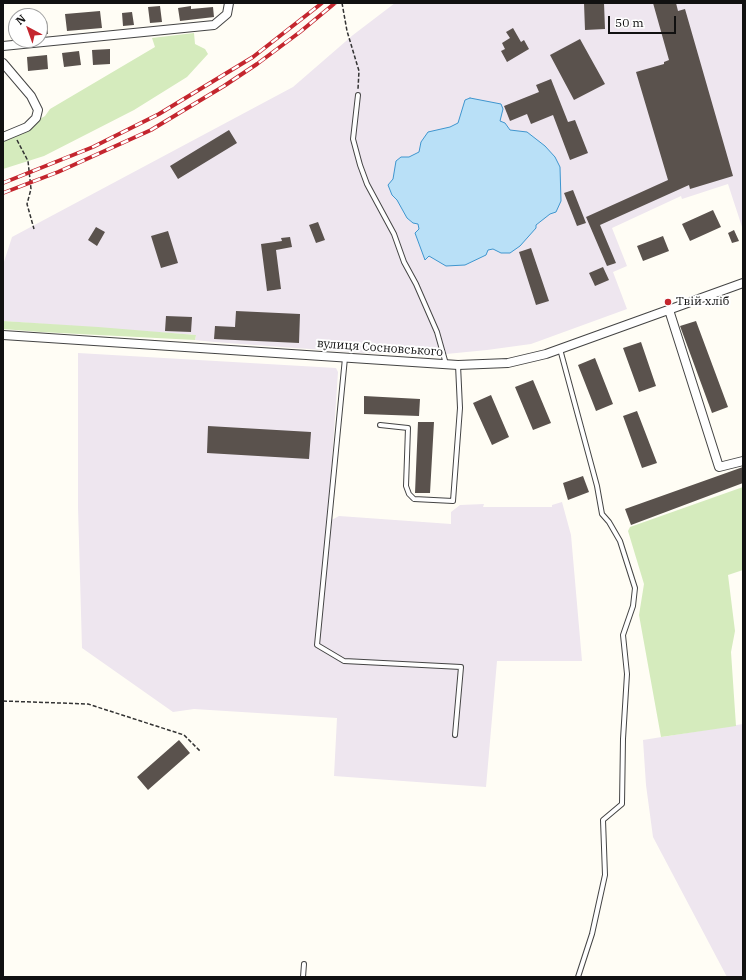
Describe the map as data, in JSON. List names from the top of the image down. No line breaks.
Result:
{"streets":{"street":["вулиця Сосновського"]},"places":["Твій хліб"],"scale_bar":"50 m","north":"top left"}
